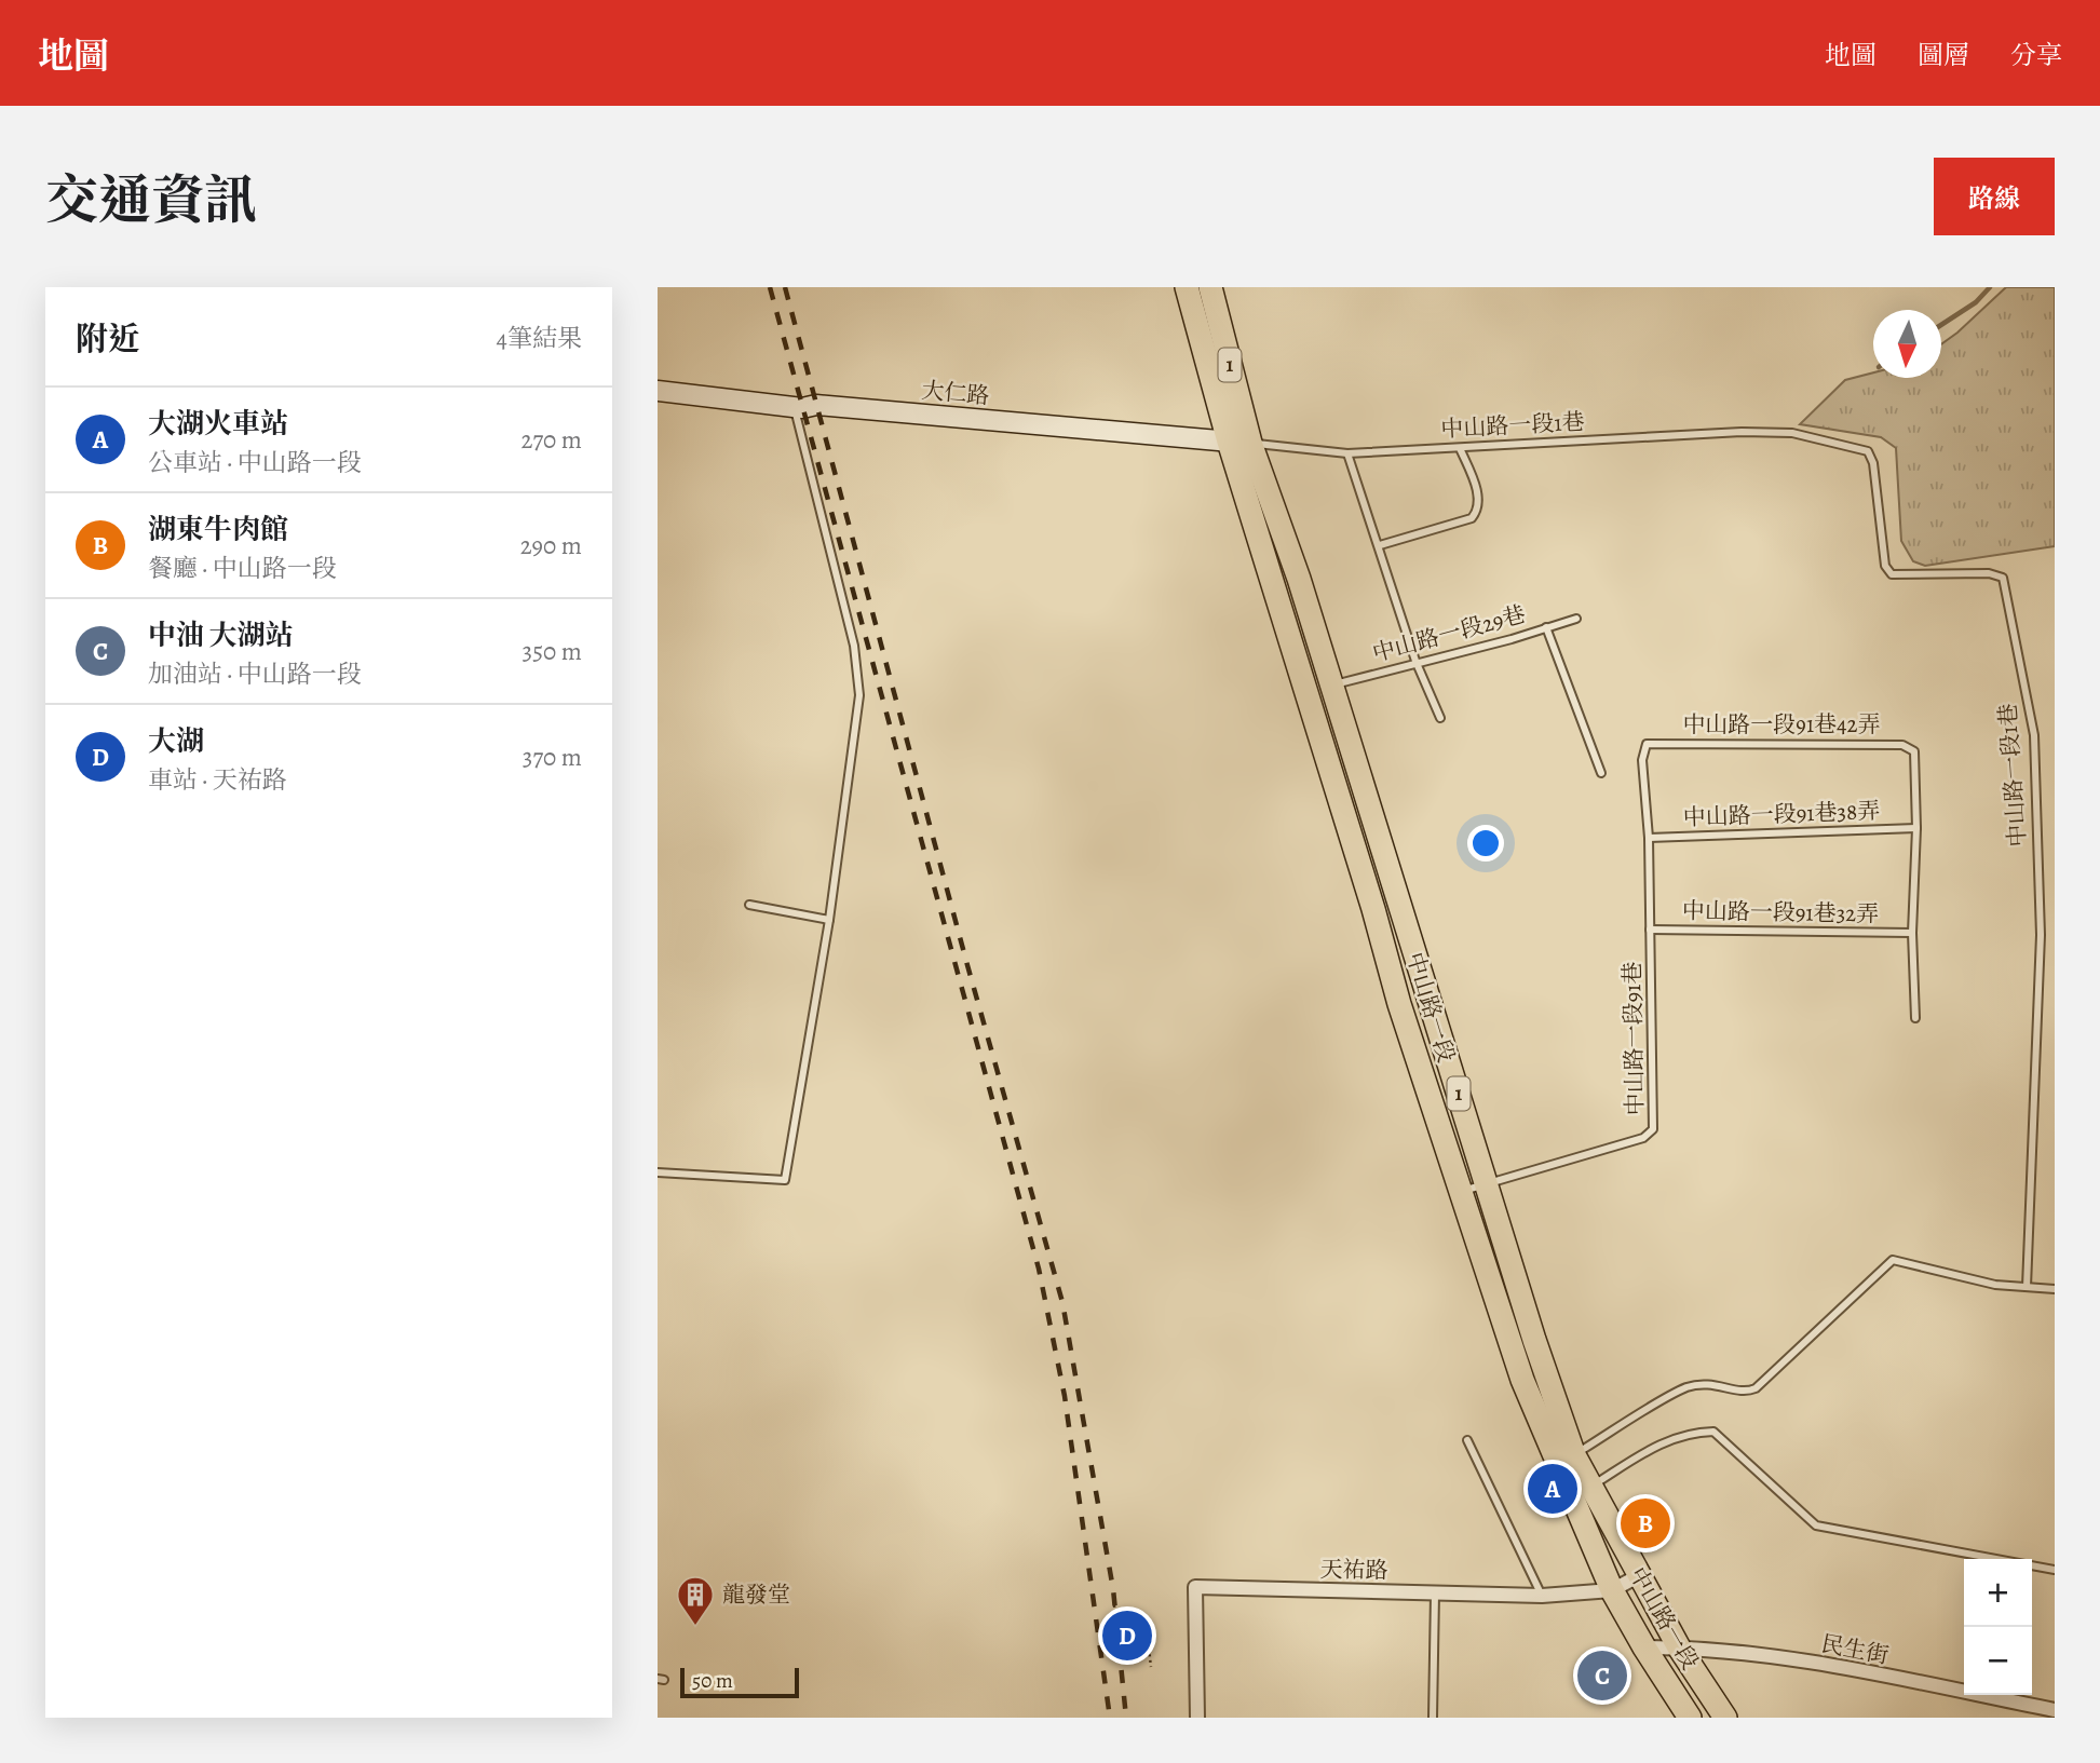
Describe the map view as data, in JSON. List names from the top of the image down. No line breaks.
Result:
{"streets":{"main road":["1","中山路一段"],"street":["大仁路","天祐路","民生街"],"lane":["中山路一段1巷","中山路一段29巷","中山路一段91巷42弄","中山路一段91巷38弄","中山路一段91巷32弄","中山路一段91巷"]},"crossings":[["1","大仁路"],["1","中山路一段1巷"],["1","中山路一段"],["大仁路","中山路一段1巷"],["大仁路","中山路一段"],["中山路一段1巷","中山路一段"],["中山路一段29巷","中山路一段"],["中山路一段91巷42弄","中山路一段91巷38弄"],["中山路一段91巷42弄","中山路一段91巷"],["中山路一段91巷38弄","中山路一段91巷"],["中山路一段91巷32弄","中山路一段91巷"],["中山路一段","中山路一段91巷"],["中山路一段","天祐路"],["中山路一段","民生街"]],"places":{"building":["龍發堂"]},"scale_bar":"50 m","north":"bottom","page":{"header":"地圖","nav":["地圖","圖層","分享"],"title":"交通資訊","buttons":"路線","heading":["附近","4筆結果"],"list":[{"mark":"A","name":"大湖火車站","note":"公車站 · 中山路一段","value":"270 m"},{"mark":"B","name":"湖東牛肉館","note":"餐廳 · 中山路一段","value":"290 m"},{"mark":"C","name":"中油 大湖站","note":"加油站 · 中山路一段","value":"350 m"},{"mark":"D","name":"大湖","note":"車站 · 天祐路","value":"370 m"}],"pins":["A","B","D","C"],"map_buttons":["+","−"],"scale":"50 m"}}
